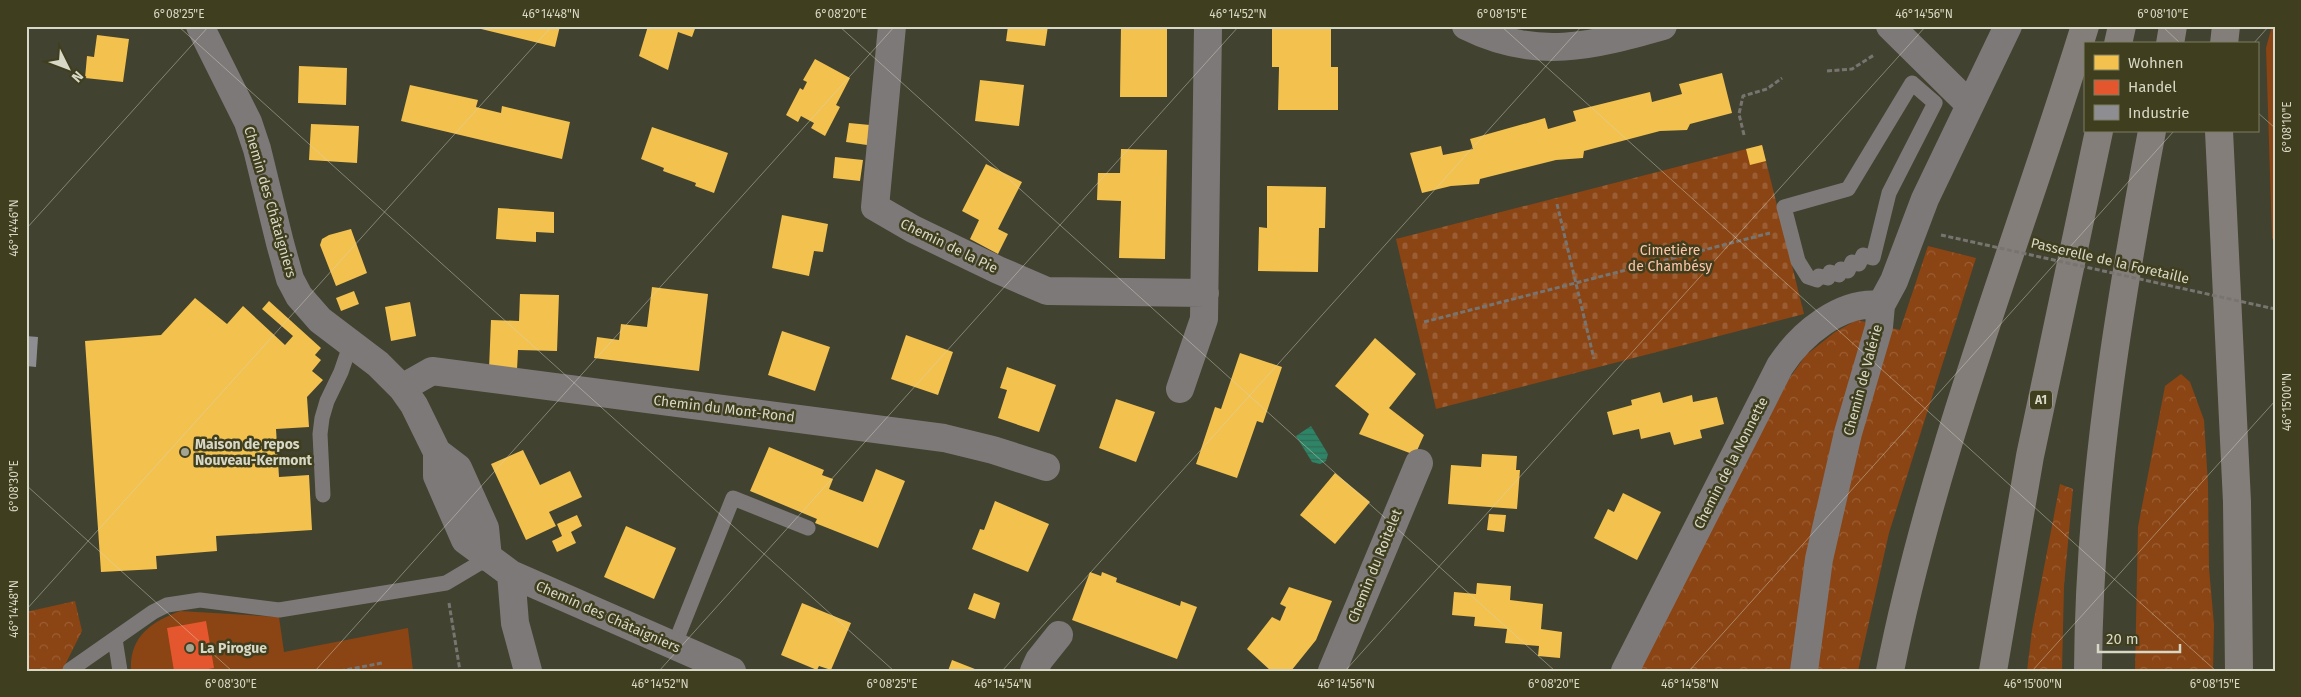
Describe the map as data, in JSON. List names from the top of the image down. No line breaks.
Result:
{"streets":{"highway":["A1"],"street":["Chemin des Châtaigniers","Chemin de la Pie","Chemin de Valérie","Chemin du Mont-Rond","Chemin de la Nonnette","Chemin du Roitelet"],"path":["Passerelle de la Foretaille"]},"crossings":[["Chemin des Châtaigniers","Chemin du Mont-Rond"],["Chemin de Valérie","Chemin de la Nonnette"]],"parks":["Cimetière de Chambésy"],"places":["Maison de repos Nouveau-Kermont","La Pirogue"],"legend":["Wohnen","Handel","Industrie"],"scale_bar":"20 m","north":"bottom right","coordinates":["6°08'25\"E","46°14'48\"N","6°08'20\"E","46°14'52\"N","6°08'15\"E","46°14'56\"N","6°08'10\"E","46°14'46\"N","46°15'00\"N","6°08'30\"E","46°14'54\"N","46°14'58\"N"]}
